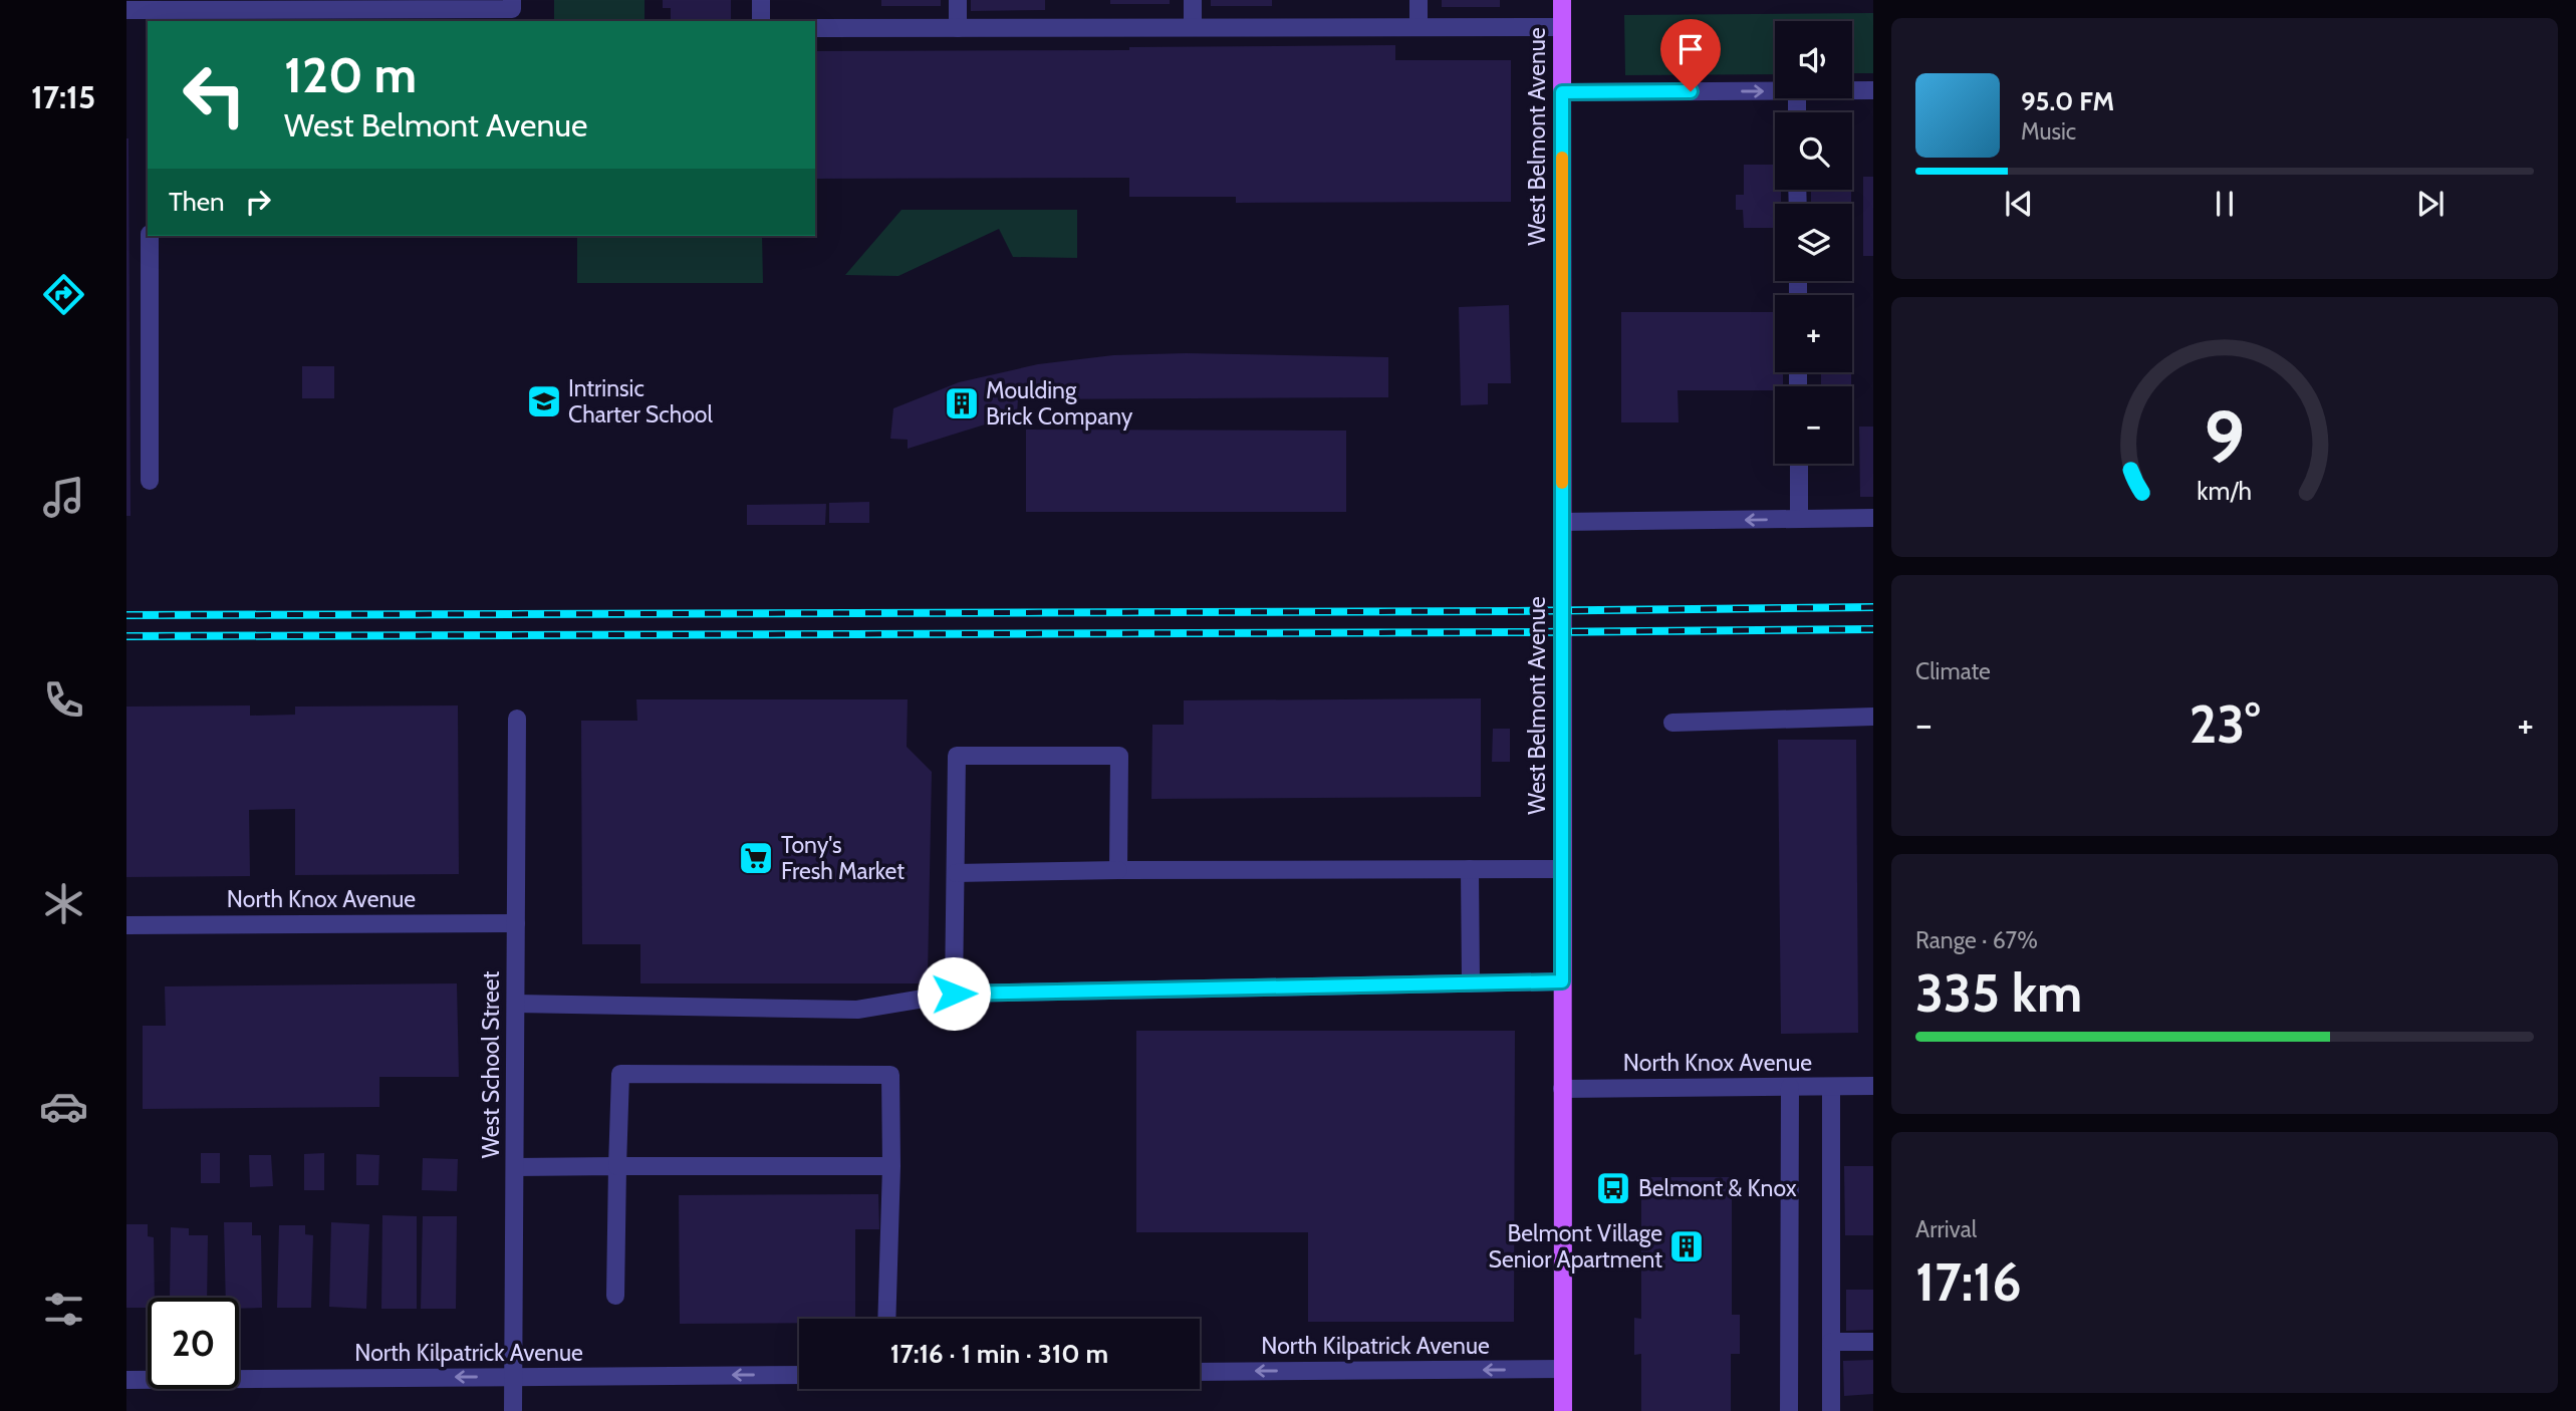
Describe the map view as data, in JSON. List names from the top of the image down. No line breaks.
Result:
{"streets":{"main road":["West Belmont Avenue"],"street":["North Knox Avenue","West School Street","North Kilpatrick Avenue"]},"crossings":[["West Belmont Avenue","North Knox Avenue"],["West Belmont Avenue","North Kilpatrick Avenue"],["North Knox Avenue","West School Street"],["West School Street","North Kilpatrick Avenue"]],"one_way":["North Kilpatrick Avenue"],"places":{"school or university":["Intrinsic Charter School"],"building":["Moulding Brick Company","Belmont Village Senior Apartment"],"supermarket":["Tony's Fresh Market"],"bus stop":["Belmont & Knox"]},"page":{"tabs":"17:15","map_buttons":["+","−"],"turn":["120 m","West Belmont Avenue"],"song":["95.0 FM","Music"],"then":"Then","tile":["Climate",["Range · 67%","335 km"],["Arrival","17:16"]],"heat":["−","23°","+"],"limit":"20","trip":"17:16 · 1 min · 310 m","gauge":["9","km/h"]}}
